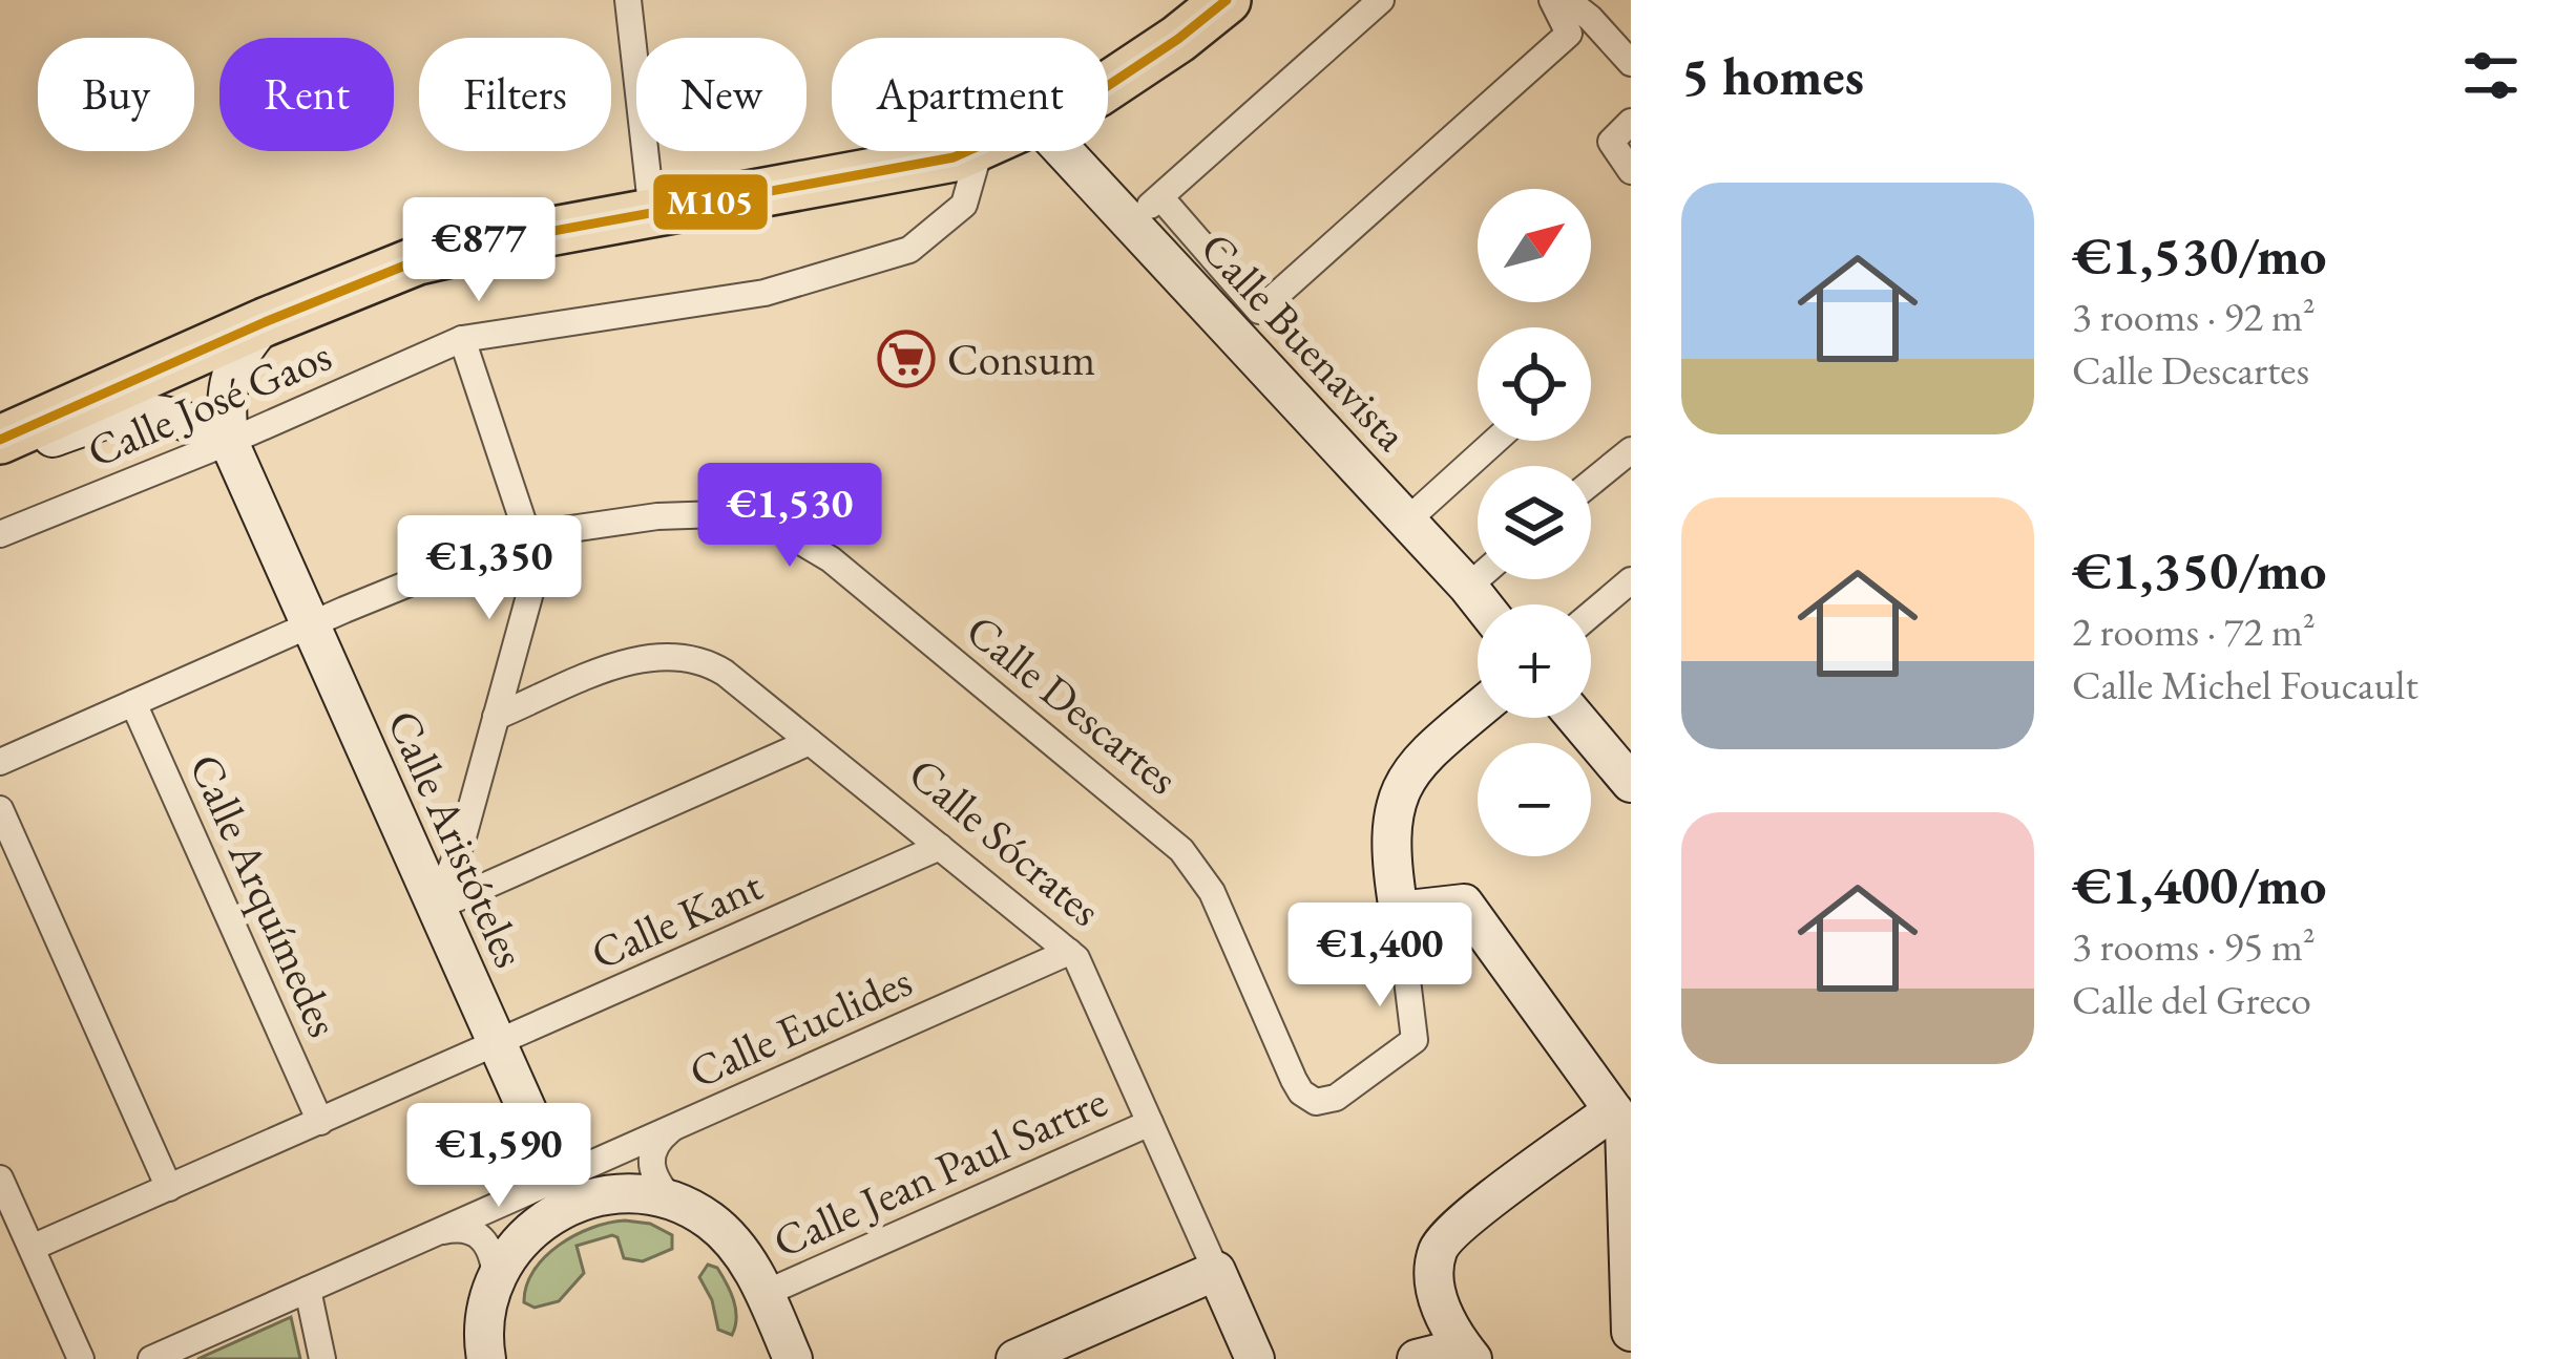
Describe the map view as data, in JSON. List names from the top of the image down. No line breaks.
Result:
{"streets":{"street":["Calle Buenavista","Calle José Gaos","Calle Descartes","Calle Aristóteles","Calle Sócrates","Calle Arquímedes","Calle Kant","Calle Euclides","Calle Jean Paul Sartre"]},"crossings":[["Calle José Gaos","Calle Aristóteles"],["Calle Descartes","Calle Aristóteles"],["Calle Descartes","Calle Arquímedes"],["Calle Aristóteles","Calle Kant"],["Calle Aristóteles","Calle Euclides"],["Calle Sócrates","Calle Kant"],["Calle Sócrates","Calle Euclides"],["Calle Sócrates","Calle Jean Paul Sartre"],["Calle Arquímedes","Calle Kant"]],"places":{"supermarket":["Consum"]},"lines":["transit line M105"],"north":"top right","page":{"heading":"5 homes","chip":["Buy","Rent","Filters","New","Apartment"],"list":[{"name":"€1,530/mo","note":"3 rooms · 92 m² · Calle Descartes"},{"name":"€1,350/mo","note":"2 rooms · 72 m² · Calle Michel Foucault"},{"name":"€1,400/mo","note":"3 rooms · 95 m² · Calle del Greco"}],"map_buttons":["+","−"],"price":["€877","€1,530","€1,350","€1,400","€1,590"]}}
